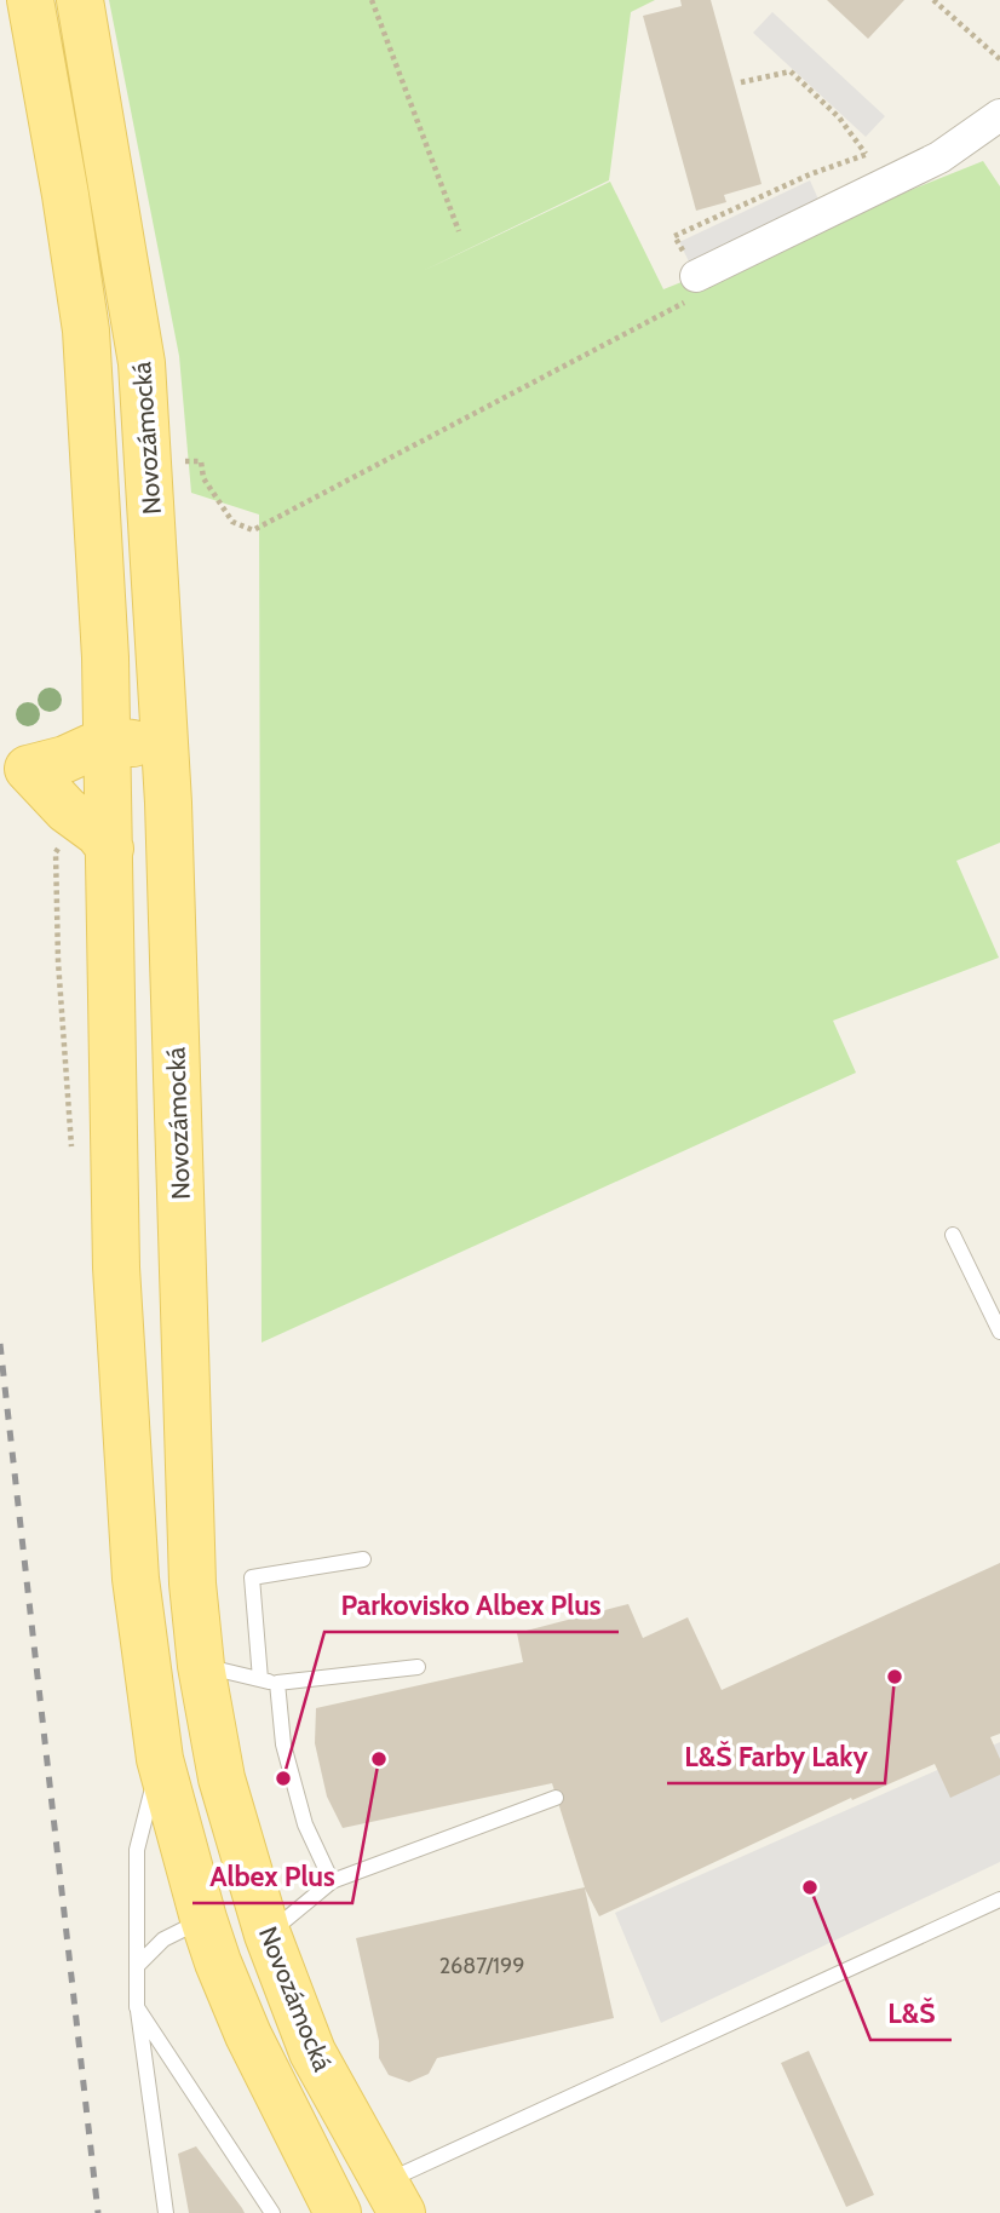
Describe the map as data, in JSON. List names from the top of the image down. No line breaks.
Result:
{"streets":{"main road":["Novozámocká"]},"places":["L&Š Farby Laky","Albex Plus","Parkovisko Albex Plus","L&Š"],"house_numbers":["2687/199"]}
